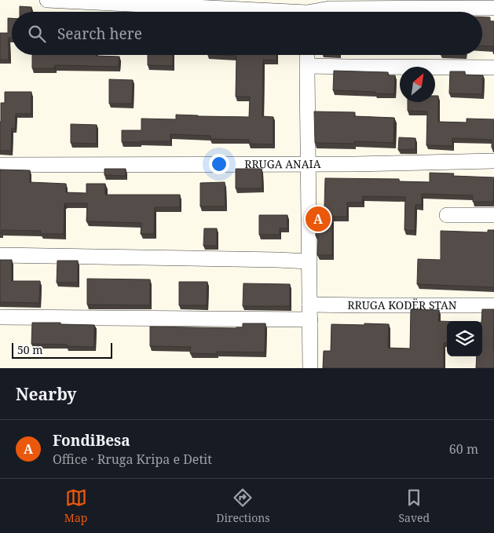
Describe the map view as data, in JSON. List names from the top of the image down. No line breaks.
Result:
{"streets":{"street":["RRUGA ANAIA","RRUGA KODËR STAN"]},"scale_bar":"50 m","north":"top right","page":{"search":"Search here","pins":"A","scale":"50 m","heading":"Nearby","list":[{"mark":"A","name":"FondiBesa","note":"Office · Rruga Kripa e Detit","value":"60 m"}],"nav":["Map","Directions","Saved"]}}
